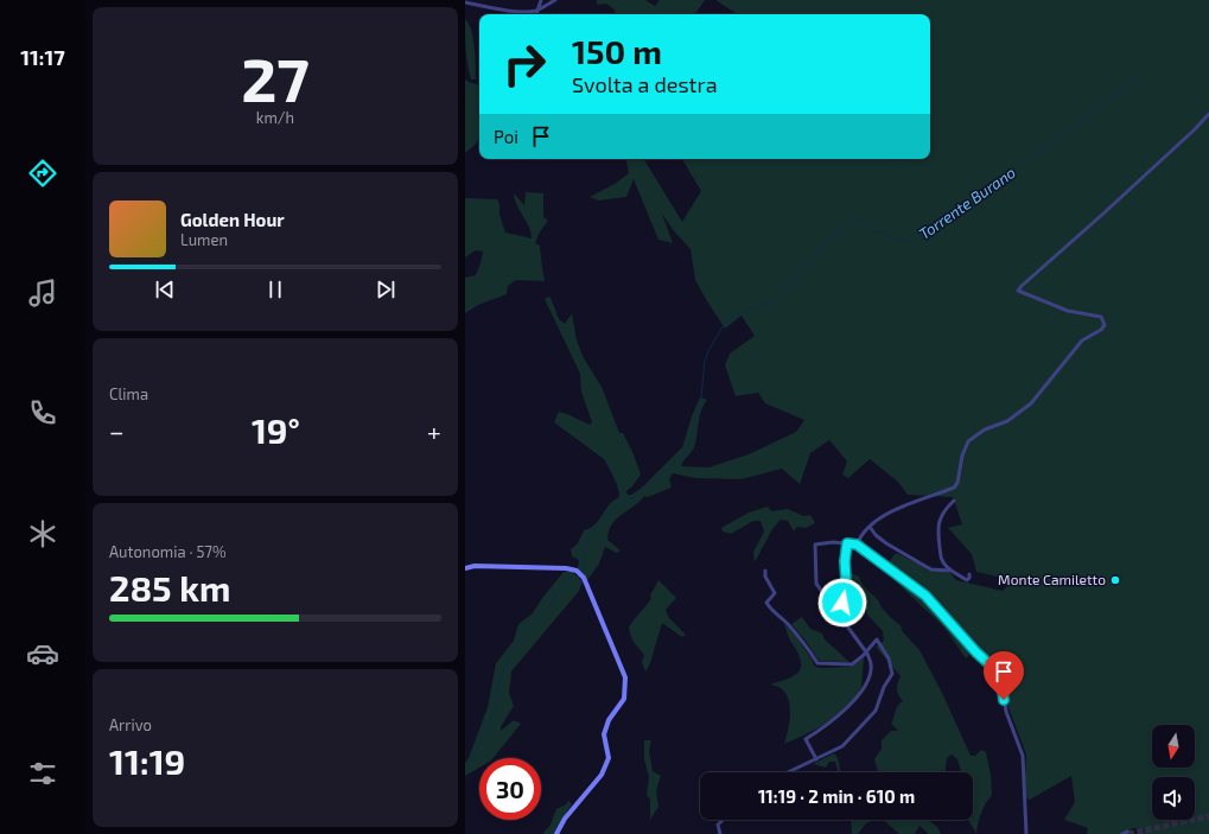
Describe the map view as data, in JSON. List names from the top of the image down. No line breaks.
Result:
{"water":["Torrente Burano"],"places":["Monte Camiletto"],"north":"bottom","page":{"tabs":"11:17","tile":[["27","km/h"],"Clima",["Autonomia · 57%","285 km"],["Arrivo","11:19"]],"turn":["150 m","Svolta a destra"],"then":"Poi","song":["Golden Hour","Lumen"],"heat":["−","19°","+"],"limit":"30","trip":"11:19 · 2 min · 610 m"}}
